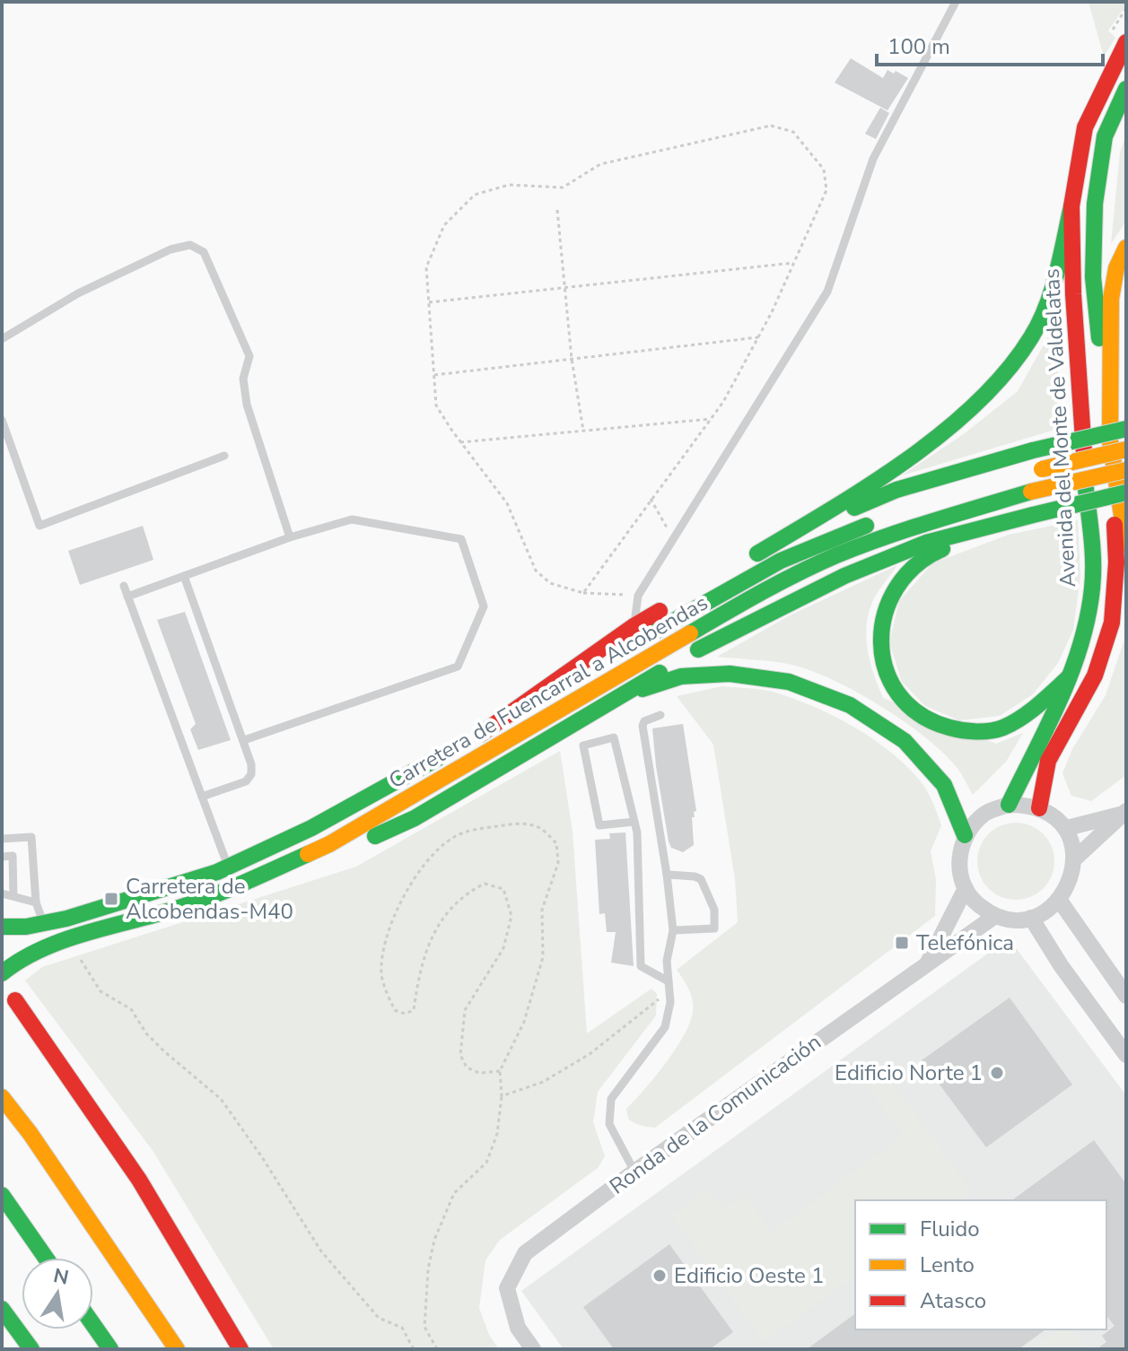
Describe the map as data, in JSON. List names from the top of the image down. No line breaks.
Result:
{"streets":{"main road":["Avenida del Monte de Valdelatas","Carretera de Fuencarral a Alcobendas"],"street":["Ronda de la Comunicación"]},"crossings":[["Avenida del Monte de Valdelatas","Ronda de la Comunicación"]],"places":{"transit":["Carretera de Alcobendas-M40","Telefónica"],"other":["Edificio Norte 1","Edificio Oeste 1"]},"legend":["Fluido","Lento","Atasco"],"scale_bar":"100 m","north":"top"}
